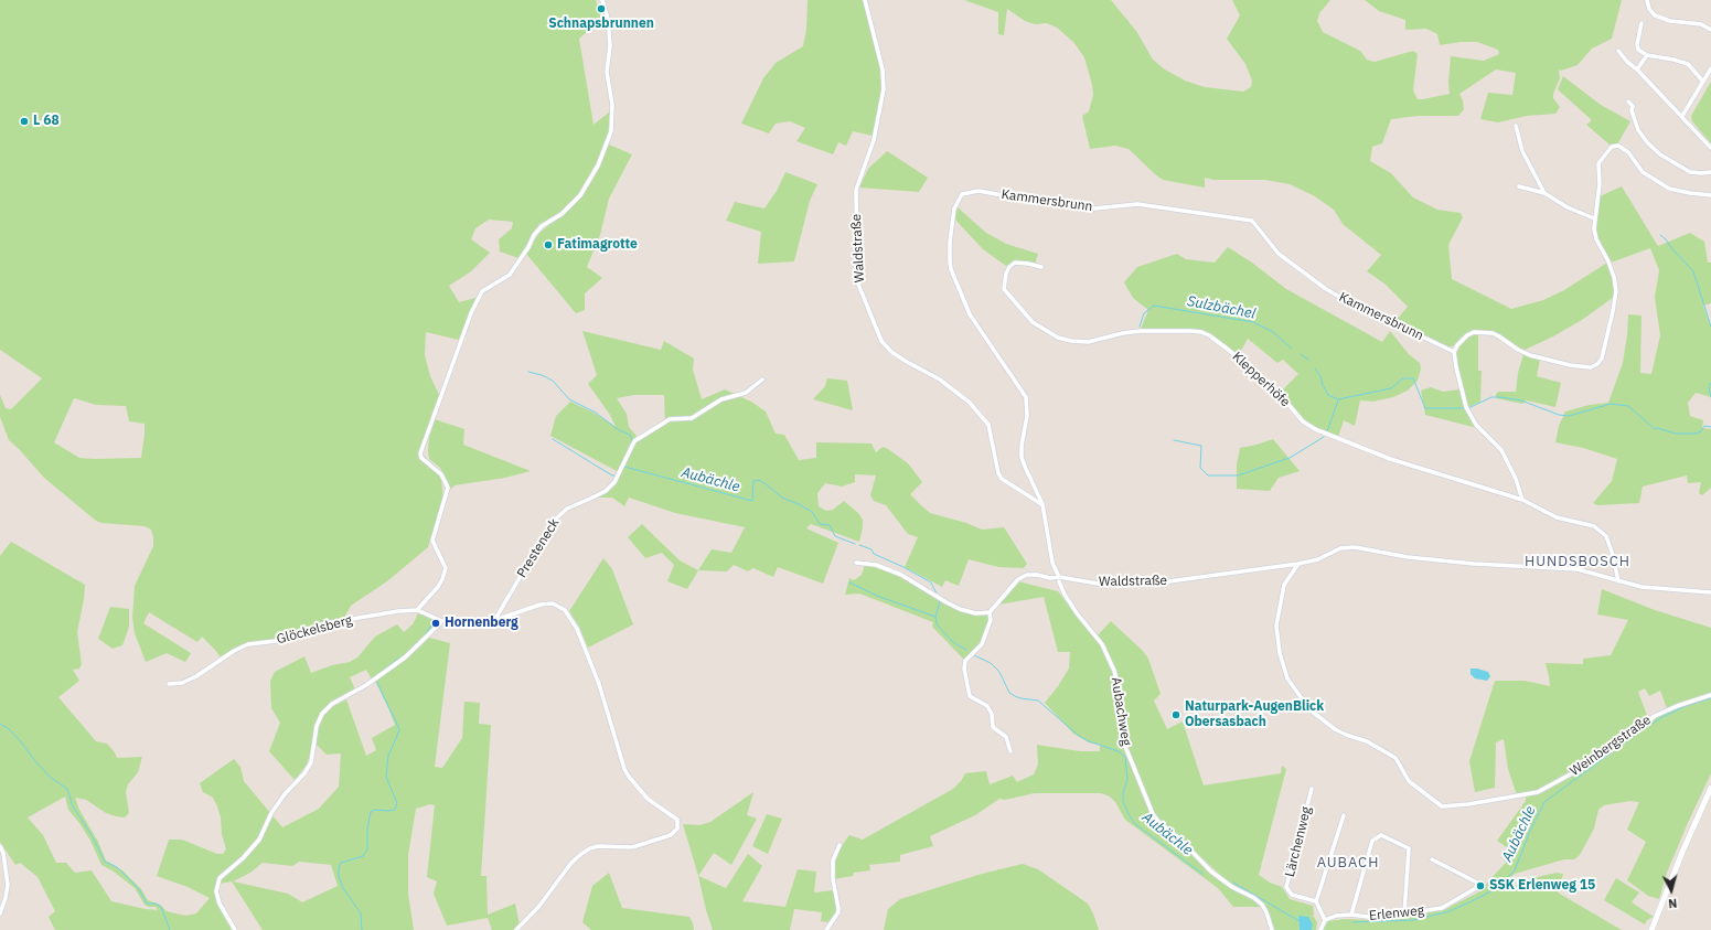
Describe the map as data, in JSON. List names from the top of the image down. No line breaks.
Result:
{"streets":{"street":["Kammersbrunn","Waldstraße","Klepperhöfe","Presteneck","Glöckelsberg","Aubachweg","Weinbergstraße","Lärchenweg","Erlenweg"]},"crossings":[["Kammersbrunn","Waldstraße"],["Waldstraße","Klepperhöfe"],["Waldstraße","Aubachweg"],["Waldstraße","Weinbergstraße"],["Presteneck","Glöckelsberg"]],"districts":["HUNDSBOSCH","AUBACH"],"water":["Sulzbächel","Aubächle"],"places":["Schnapsbrunnen","L 68","Fatimagrotte","Hornenberg","Naturpark-AugenBlick Obersasbach","SSK Erlenweg 15"],"north":"bottom"}
